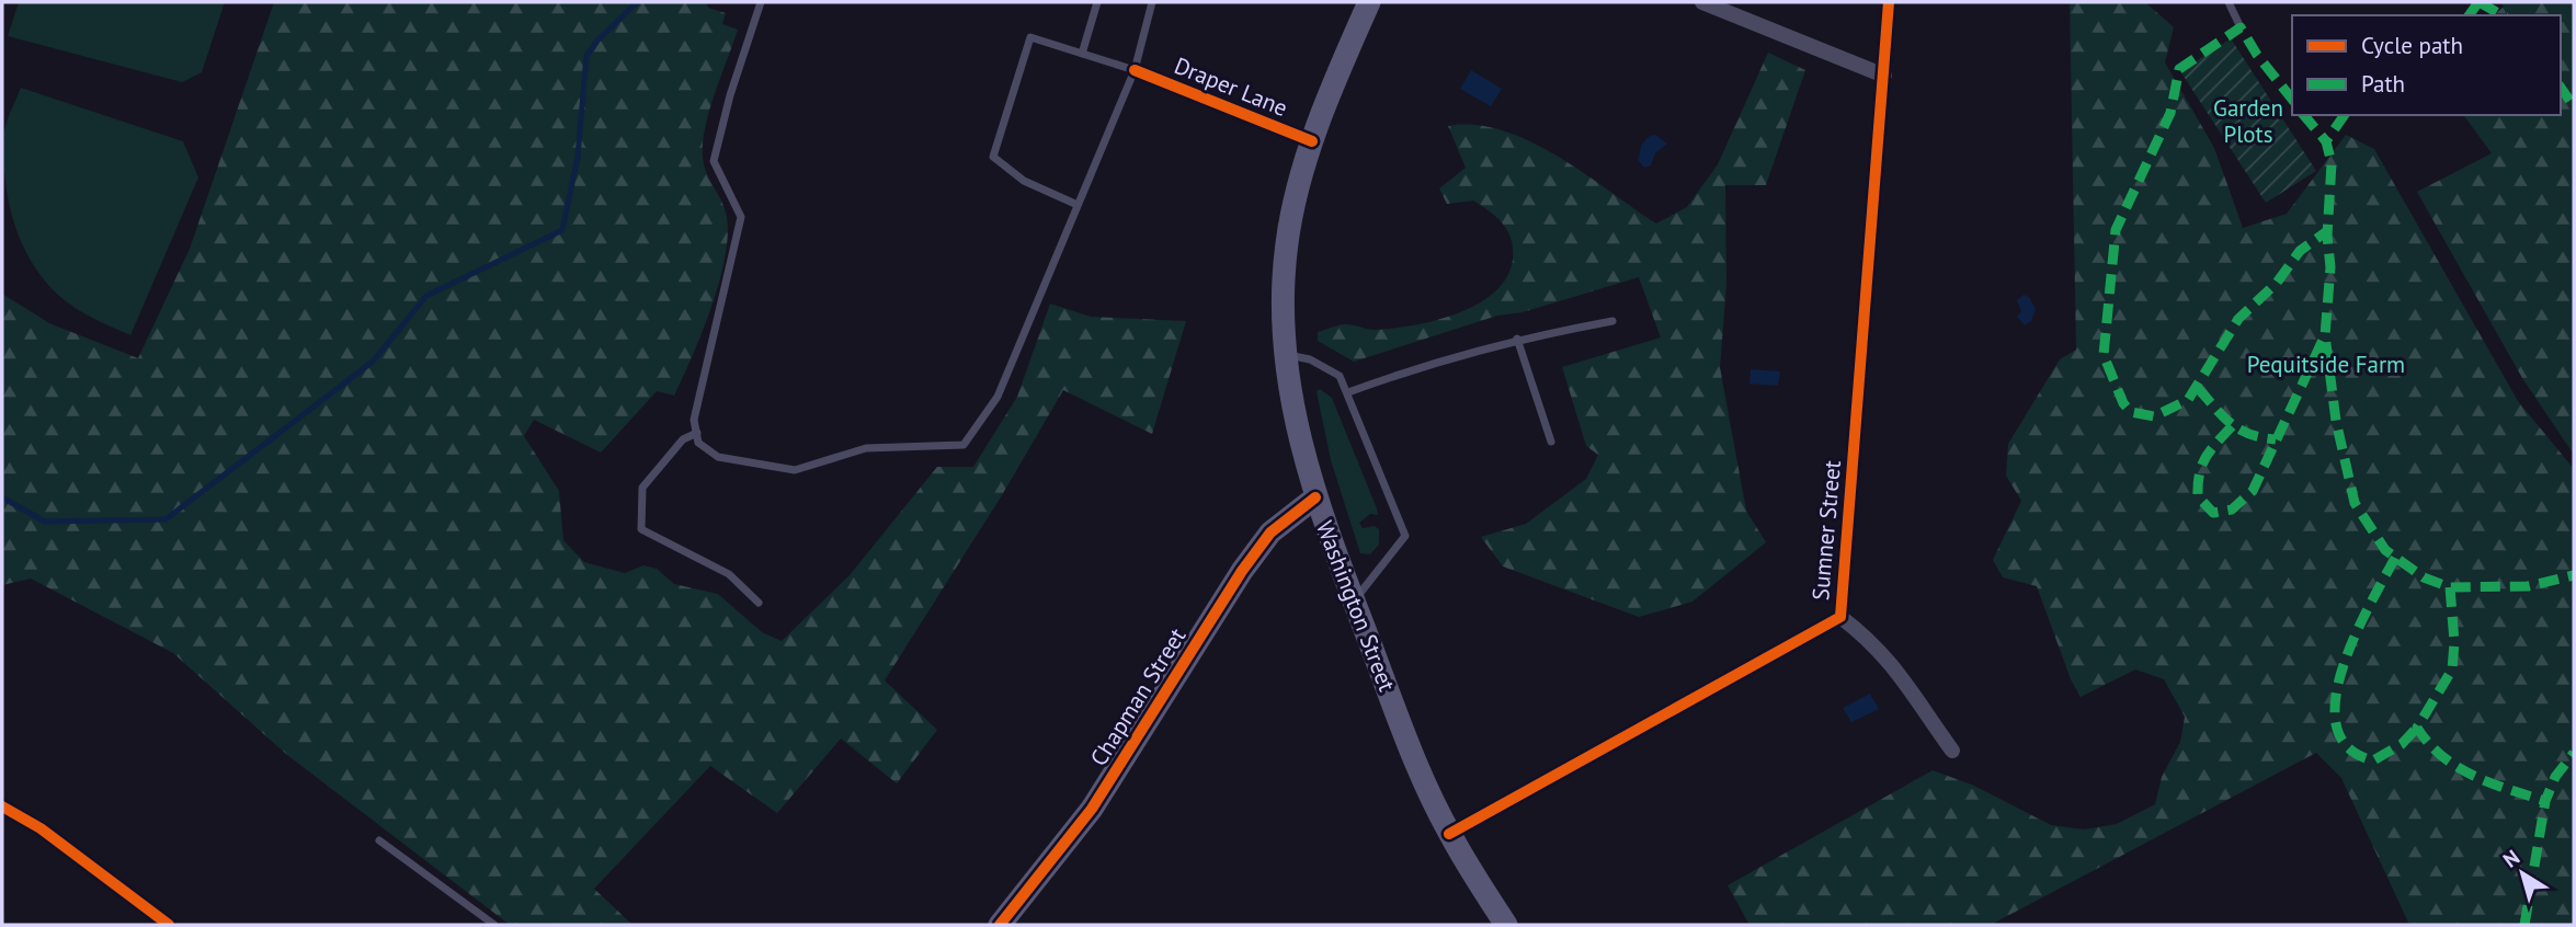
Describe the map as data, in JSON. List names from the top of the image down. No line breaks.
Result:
{"streets":{"main road":["Washington Street","Chapman Street"],"street":["Draper Lane","Sumner Street"]},"crossings":[["Draper Lane","Washington Street"],["Sumner Street","Washington Street"],["Washington Street","Chapman Street"]],"parks":["Garden Plots","Pequitside Farm"],"legend":["Cycle path","Path"],"north":"top left"}
